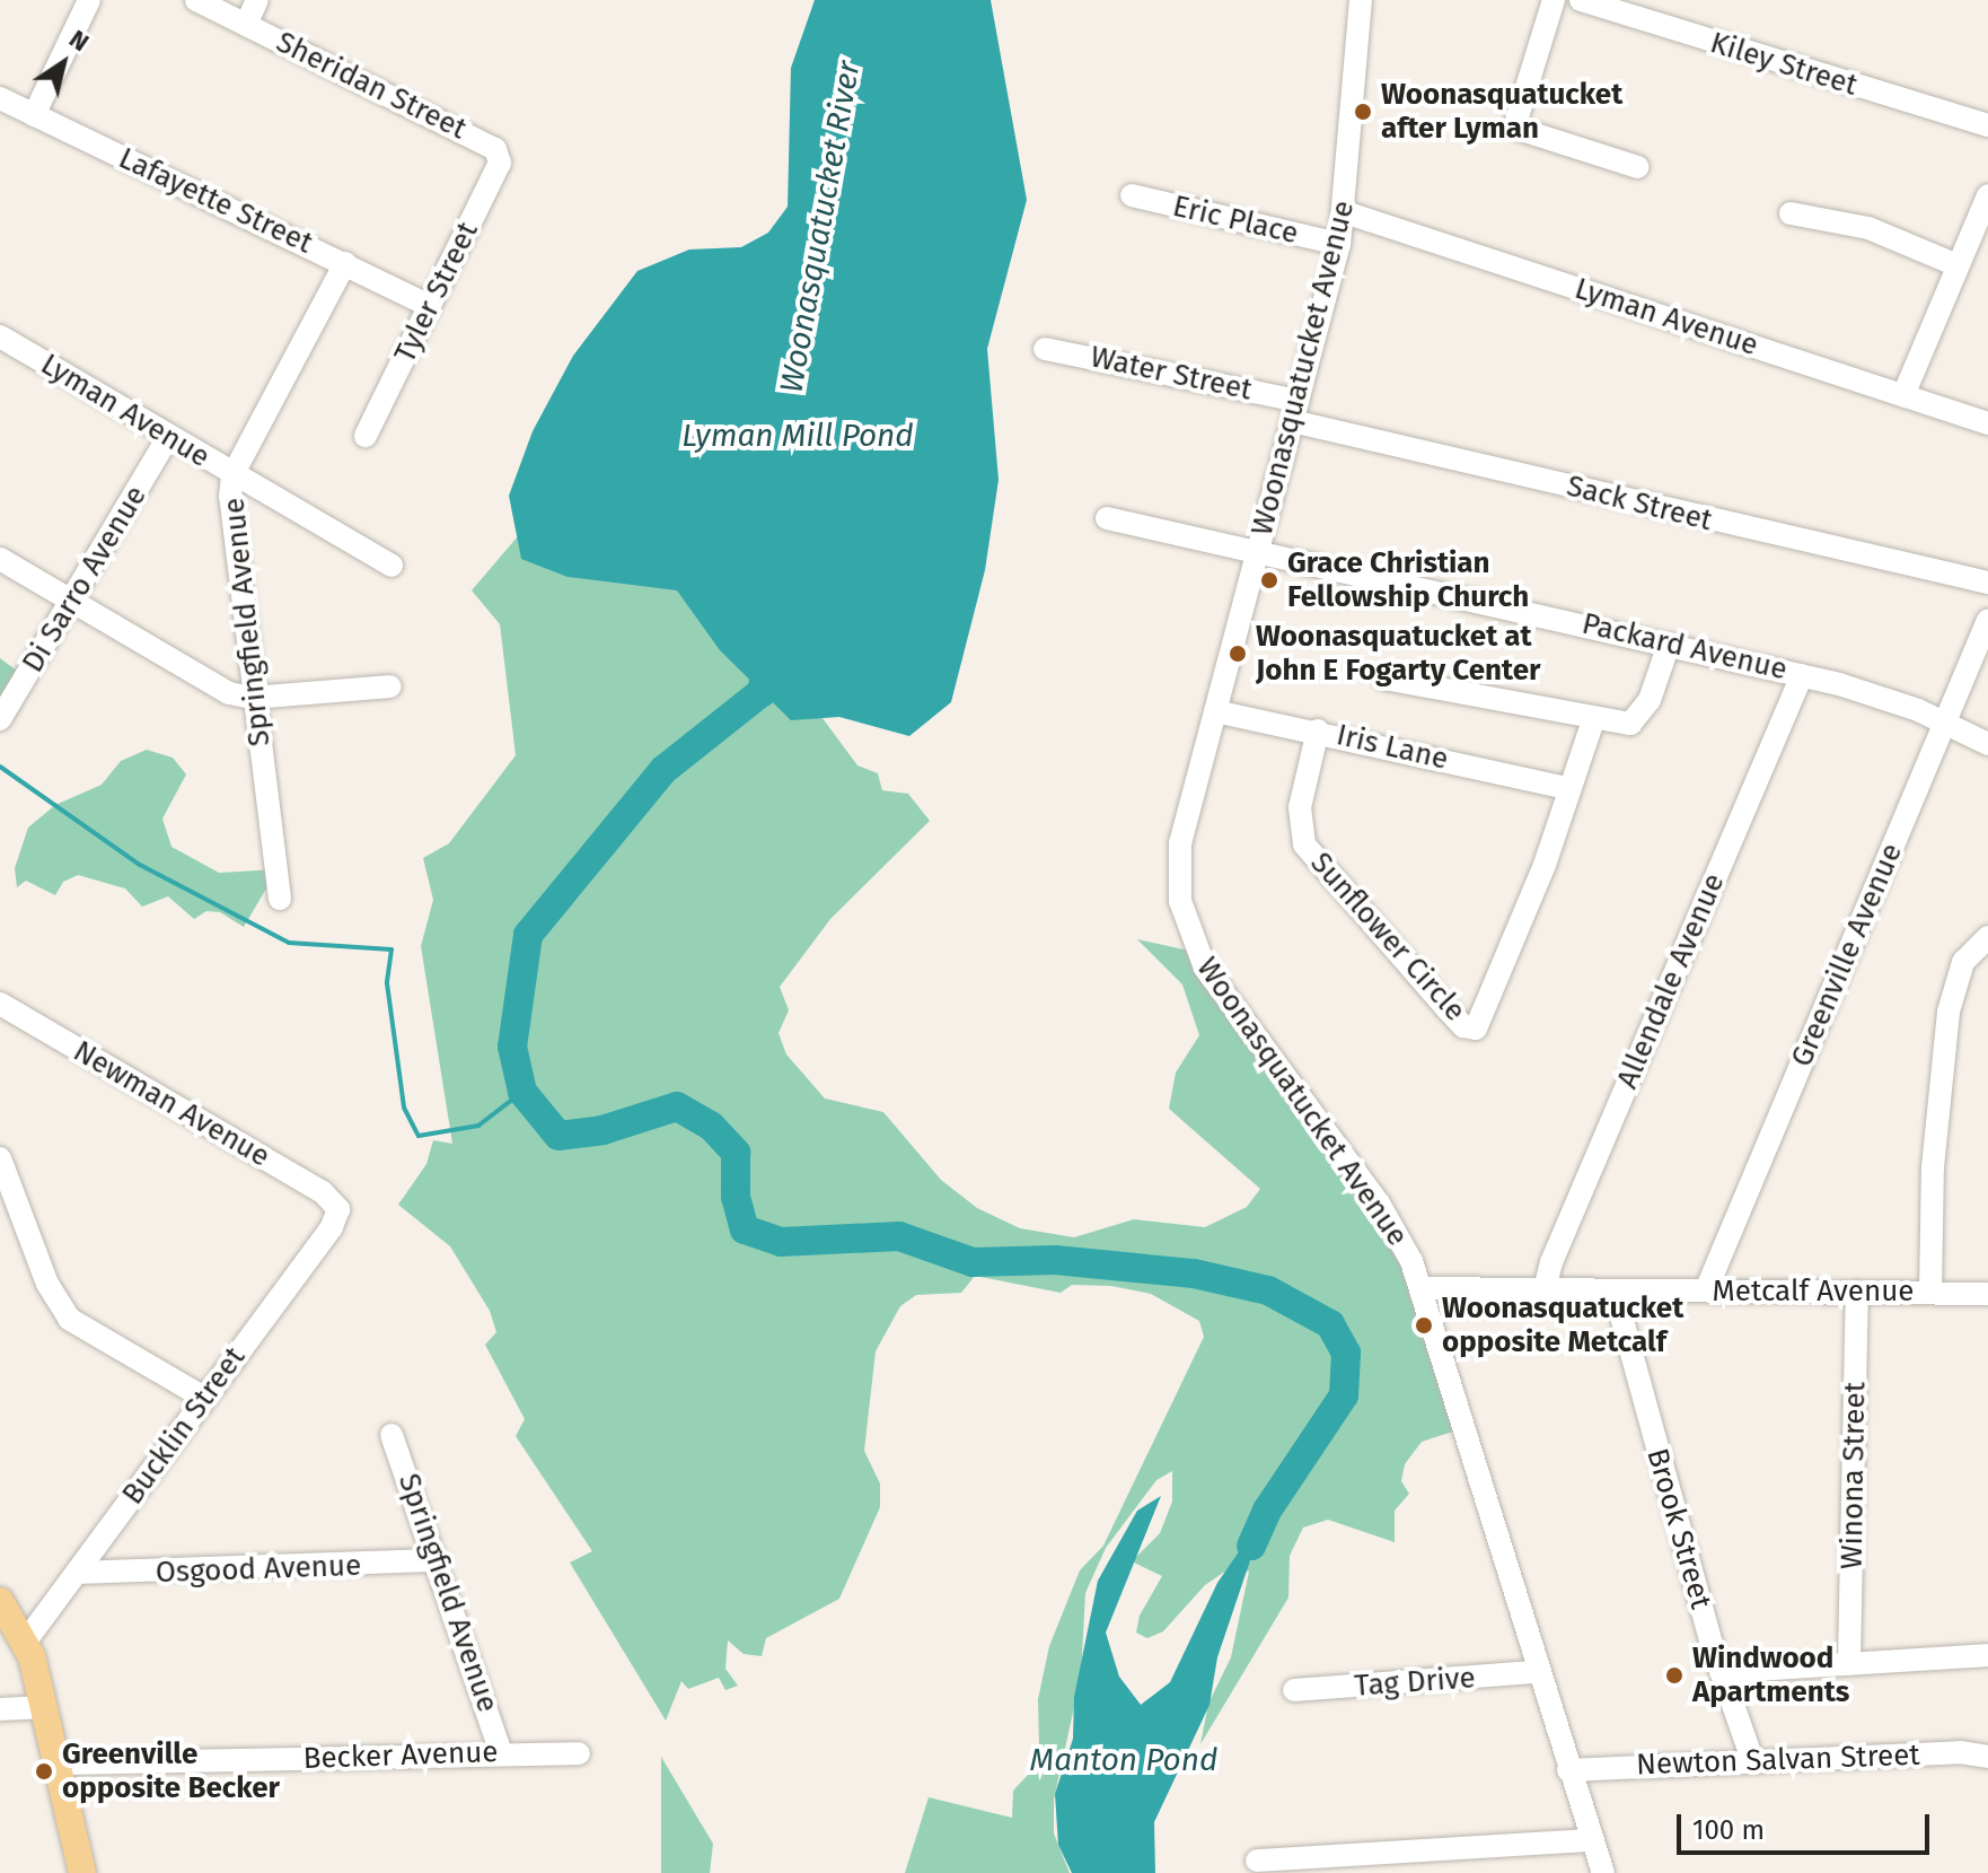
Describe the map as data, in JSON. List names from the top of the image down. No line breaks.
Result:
{"streets":{"street":["Kiley Street","Sheridan Street","Lafayette Street","Eric Place","Tyler Street","Lyman Avenue","Woonasquatucket Avenue","Water Street","Sack Street","Di Sarro Avenue","Springfield Avenue","Packard Avenue","Iris Lane","Sunflower Circle","Greenville Avenue","Allendale Avenue","Newman Avenue","Metcalf Avenue","Bucklin Street","Winona Street","Brook Street","Osgood Avenue","Tag Drive","Becker Avenue","Newton Salvan Street"]},"crossings":[["Sheridan Street","Tyler Street"],["Lafayette Street","Tyler Street"],["Lafayette Street","Springfield Avenue"],["Eric Place","Woonasquatucket Avenue"],["Lyman Avenue","Woonasquatucket Avenue"],["Lyman Avenue","Di Sarro Avenue"],["Lyman Avenue","Springfield Avenue"],["Woonasquatucket Avenue","Water Street"],["Woonasquatucket Avenue","Sack Street"],["Woonasquatucket Avenue","Packard Avenue"],["Woonasquatucket Avenue","Iris Lane"],["Woonasquatucket Avenue","Metcalf Avenue"],["Woonasquatucket Avenue","Tag Drive"],["Woonasquatucket Avenue","Newton Salvan Street"],["Water Street","Sack Street"],["Springfield Avenue","Osgood Avenue"],["Springfield Avenue","Becker Avenue"],["Packard Avenue","Greenville Avenue"],["Packard Avenue","Allendale Avenue"],["Iris Lane","Sunflower Circle"],["Greenville Avenue","Metcalf Avenue"],["Allendale Avenue","Metcalf Avenue"],["Newman Avenue","Bucklin Street"],["Metcalf Avenue","Winona Street"],["Metcalf Avenue","Brook Street"],["Bucklin Street","Osgood Avenue"],["Brook Street","Newton Salvan Street"]],"water":["Woonasquatucket River","Lyman Mill Pond","Manton Pond"],"places":["Woonasquatucket after Lyman","Grace Christian Fellowship Church","Woonasquatucket at John E Fogarty Center","Woonasquatucket opposite Metcalf","Windwood Apartments","Greenville opposite Becker"],"scale_bar":"100 m","north":"top right"}
